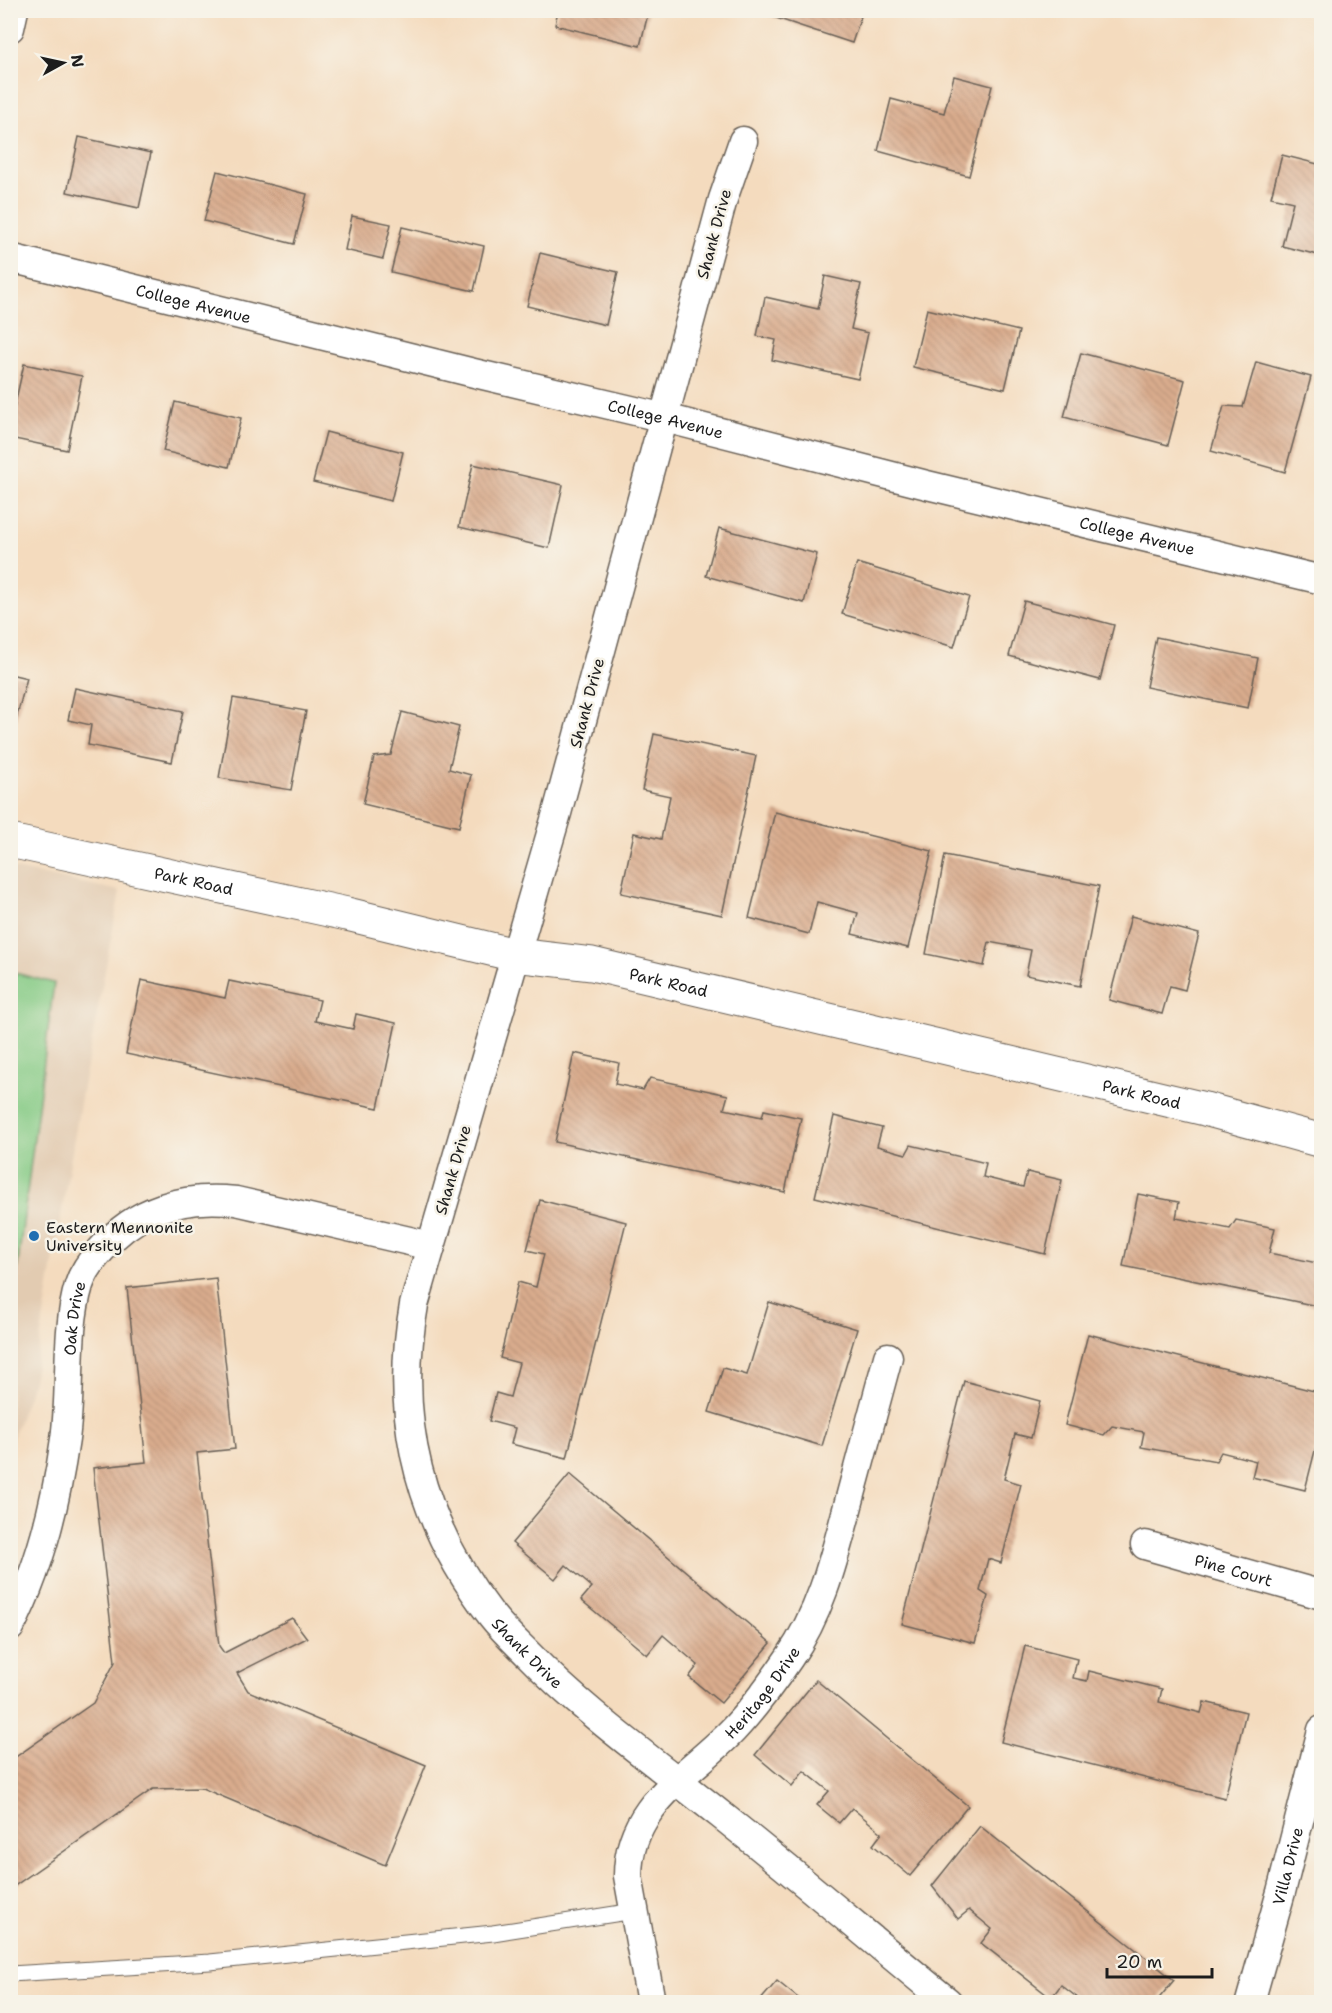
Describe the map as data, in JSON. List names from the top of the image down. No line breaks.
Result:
{"streets":{"street":["Shank Drive","College Avenue","Park Road","Oak Drive","Pine Court","Heritage Drive","Villa Drive"]},"crossings":[["Shank Drive","College Avenue"],["Shank Drive","Park Road"],["Shank Drive","Oak Drive"],["Shank Drive","Heritage Drive"]],"places":["Eastern Mennonite University"],"scale_bar":"20 m","north":"right"}
